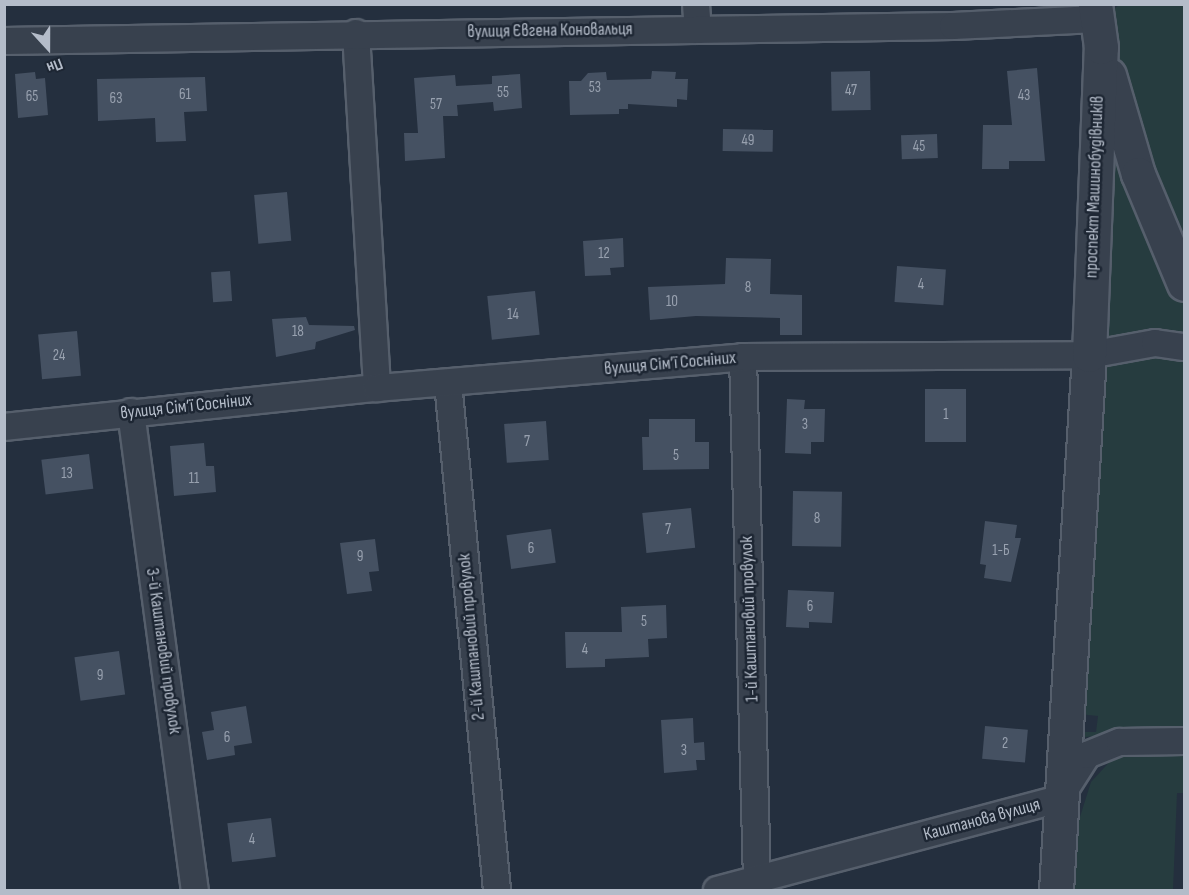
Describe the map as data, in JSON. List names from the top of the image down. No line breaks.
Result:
{"streets":{"street":["вулиця Євгена Коновальця","проспект Машинобудівників","вулиця Сім’ї Сосніних","1-й Каштановий провулок","2-й Каштановий провулок","3-й Каштановий провулок","Каштанова вулиця"]},"crossings":[["вулиця Євгена Коновальця","проспект Машинобудівників"],["проспект Машинобудівників","вулиця Сім’ї Сосніних"],["проспект Машинобудівників","Каштанова вулиця"],["вулиця Сім’ї Сосніних","1-й Каштановий провулок"],["вулиця Сім’ї Сосніних","2-й Каштановий провулок"],["вулиця Сім’ї Сосніних","3-й Каштановий провулок"],["вулиця Сім’ї Сосніних","Каштанова вулиця"],["1-й Каштановий провулок","Каштанова вулиця"]],"house_numbers":["53","47","55","61","43","65","63","57","49","45","12","4","8","10","14","18","24","1","3","7","5","13","11","8","7","6","1-Б","9","6","5","4","9","6","2","3","4"],"north":"bottom"}
